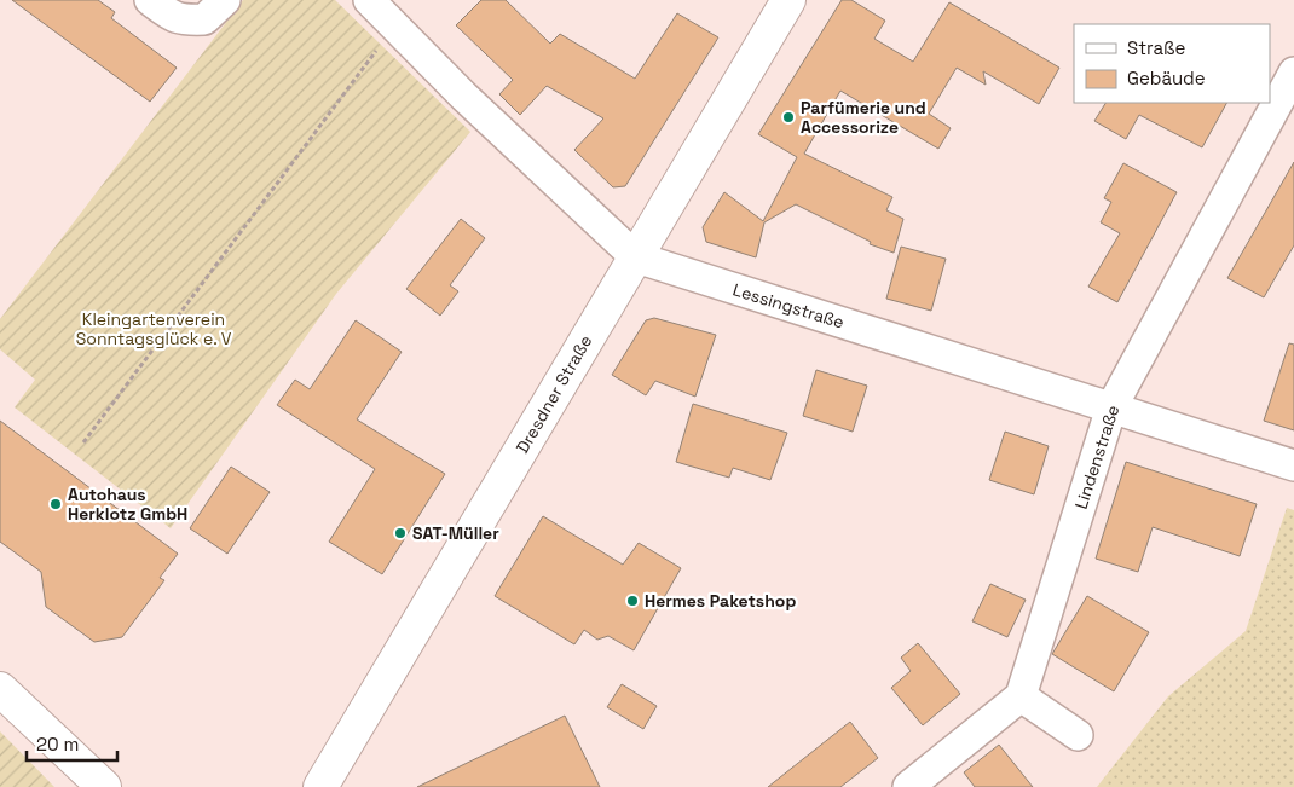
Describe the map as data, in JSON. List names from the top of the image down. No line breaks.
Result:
{"streets":{"main road":["Dresdner Straße"],"street":["Lessingstraße","Lindenstraße"]},"crossings":[["Lessingstraße","Dresdner Straße"],["Lessingstraße","Lindenstraße"]],"parks":["Kleingartenverein Sonntagsglück e. V"],"places":["Parfümerie und Accessorize","Autohaus Herklotz GmbH","SAT-Müller","Hermes Paketshop"],"legend":["Straße","Gebäude"],"scale_bar":"20 m"}
